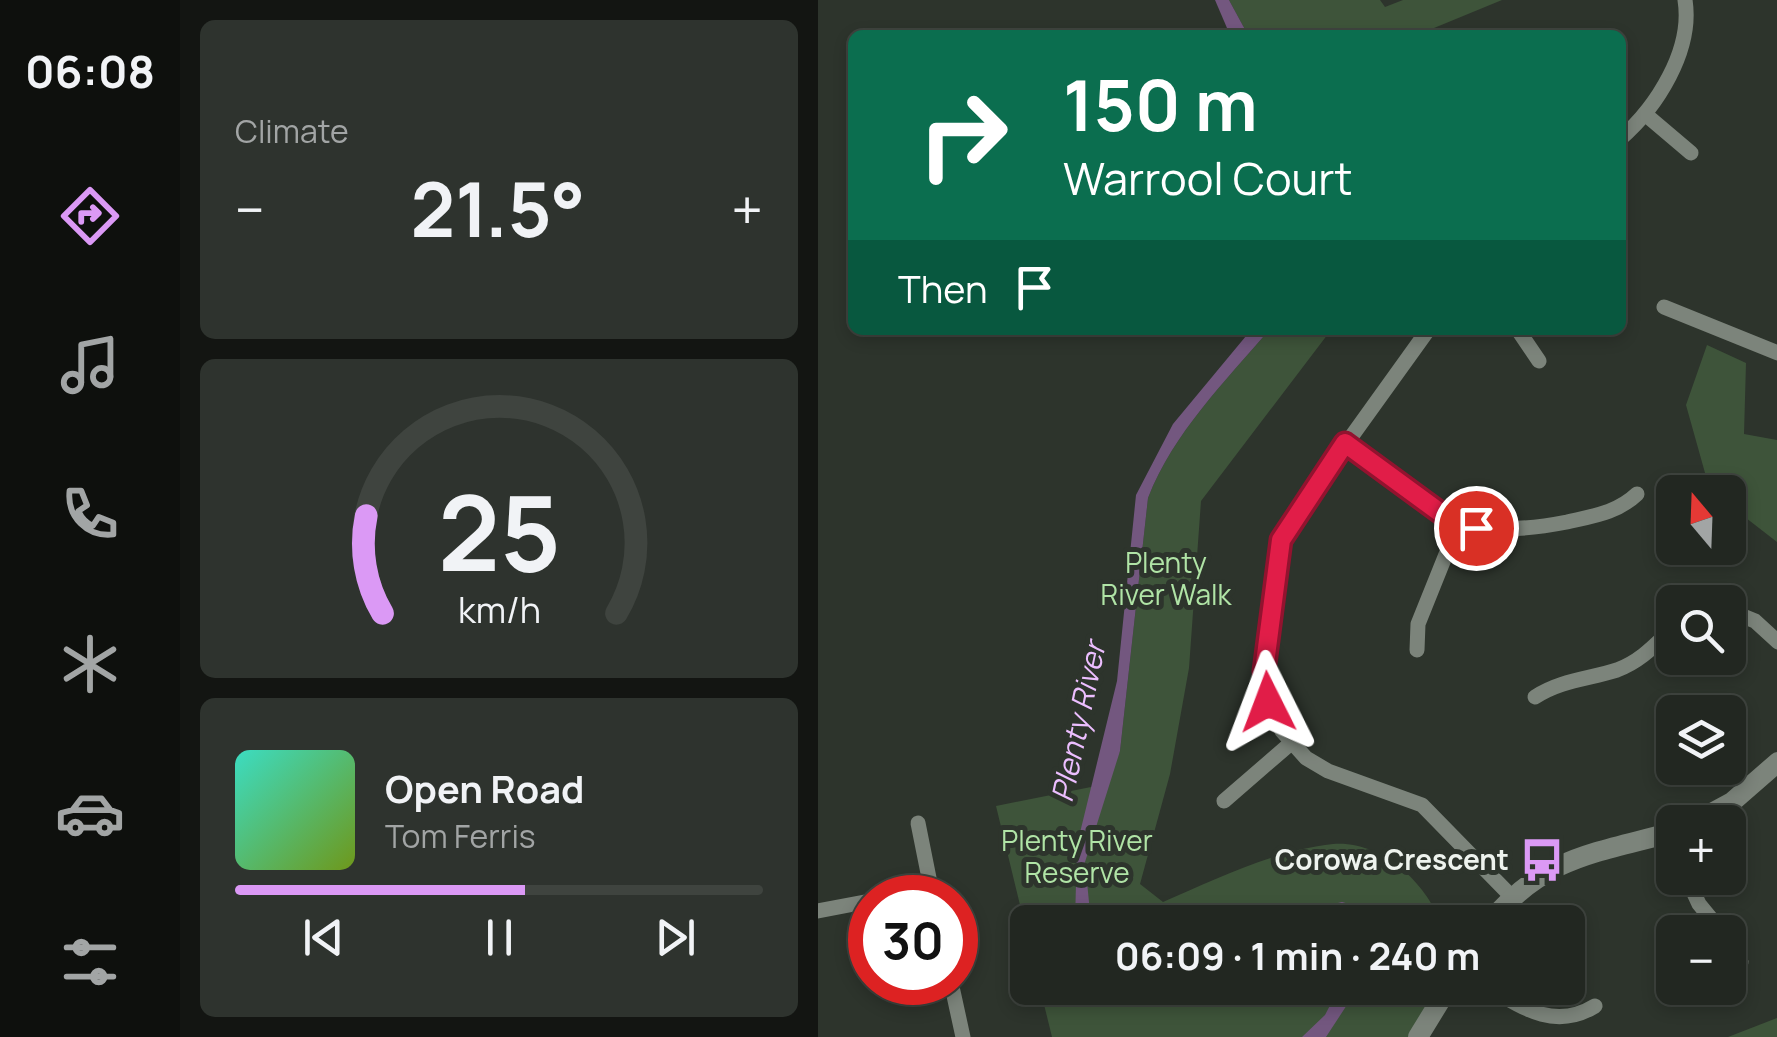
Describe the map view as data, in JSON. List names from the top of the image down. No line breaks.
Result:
{"water":["Plenty River"],"parks":["Plenty River Walk","Plenty River Reserve"],"places":{"bus stop":["Corowa Crescent"]},"north":"top","page":{"tabs":"06:08","tile":"Climate","turn":["150 m","Warrool Court"],"heat":["−","21.5°","+"],"then":"Then","map_buttons":["+","−"],"song":["Open Road","Tom Ferris"],"limit":"30","trip":"06:09 · 1 min · 240 m","gauge":["25","km/h"]}}
